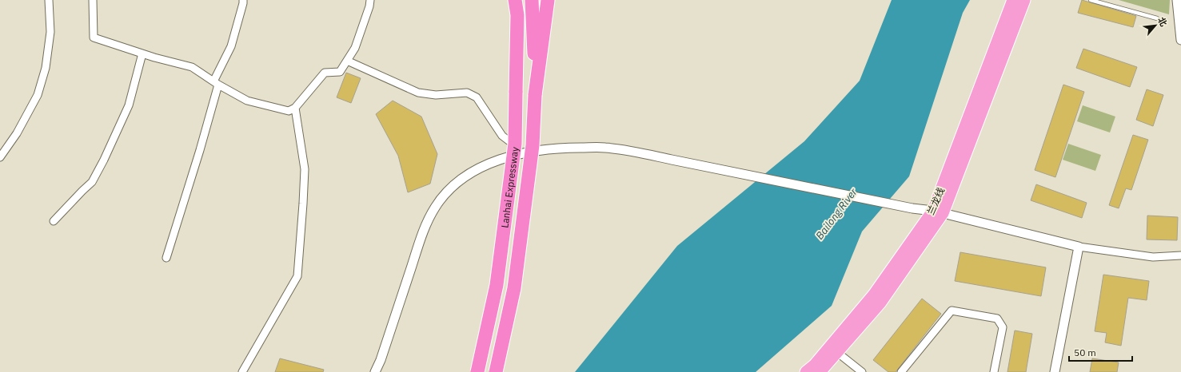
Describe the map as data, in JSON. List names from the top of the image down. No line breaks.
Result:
{"streets":{"highway":["Lanhai Expressway","兰龙线"]},"water":["Bailong River"],"scale_bar":"50 m","north":"top right"}
